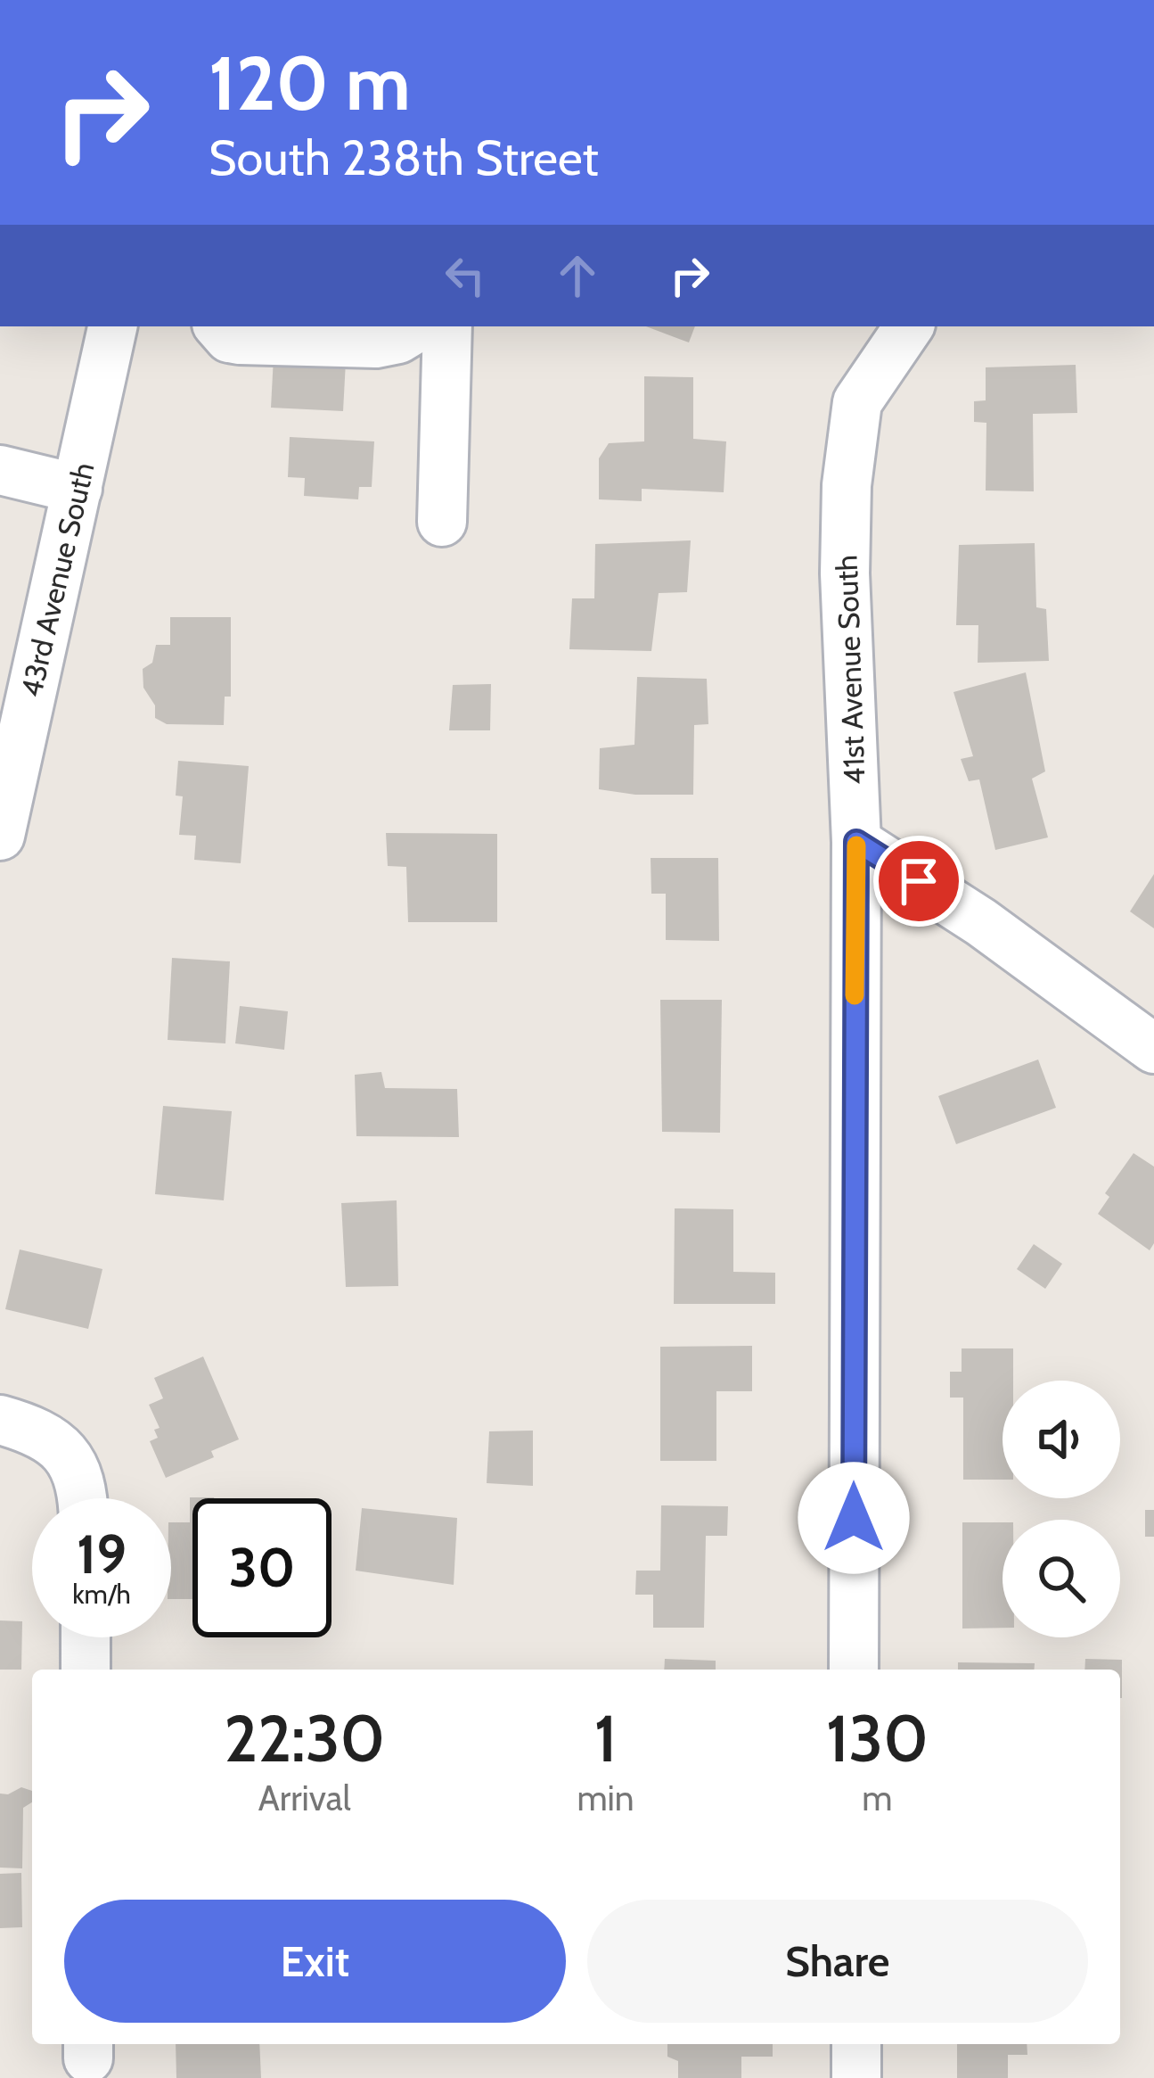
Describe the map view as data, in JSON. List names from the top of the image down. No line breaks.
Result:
{"streets":{"street":["43rd Avenue South","41st Avenue South"]},"page":{"turn":["120 m","South 238th Street"],"speed":"19 km/h","limit":"30","eta":["22:30","Arrival","1","min","130","m"],"buttons":["Exit","Share"]}}
